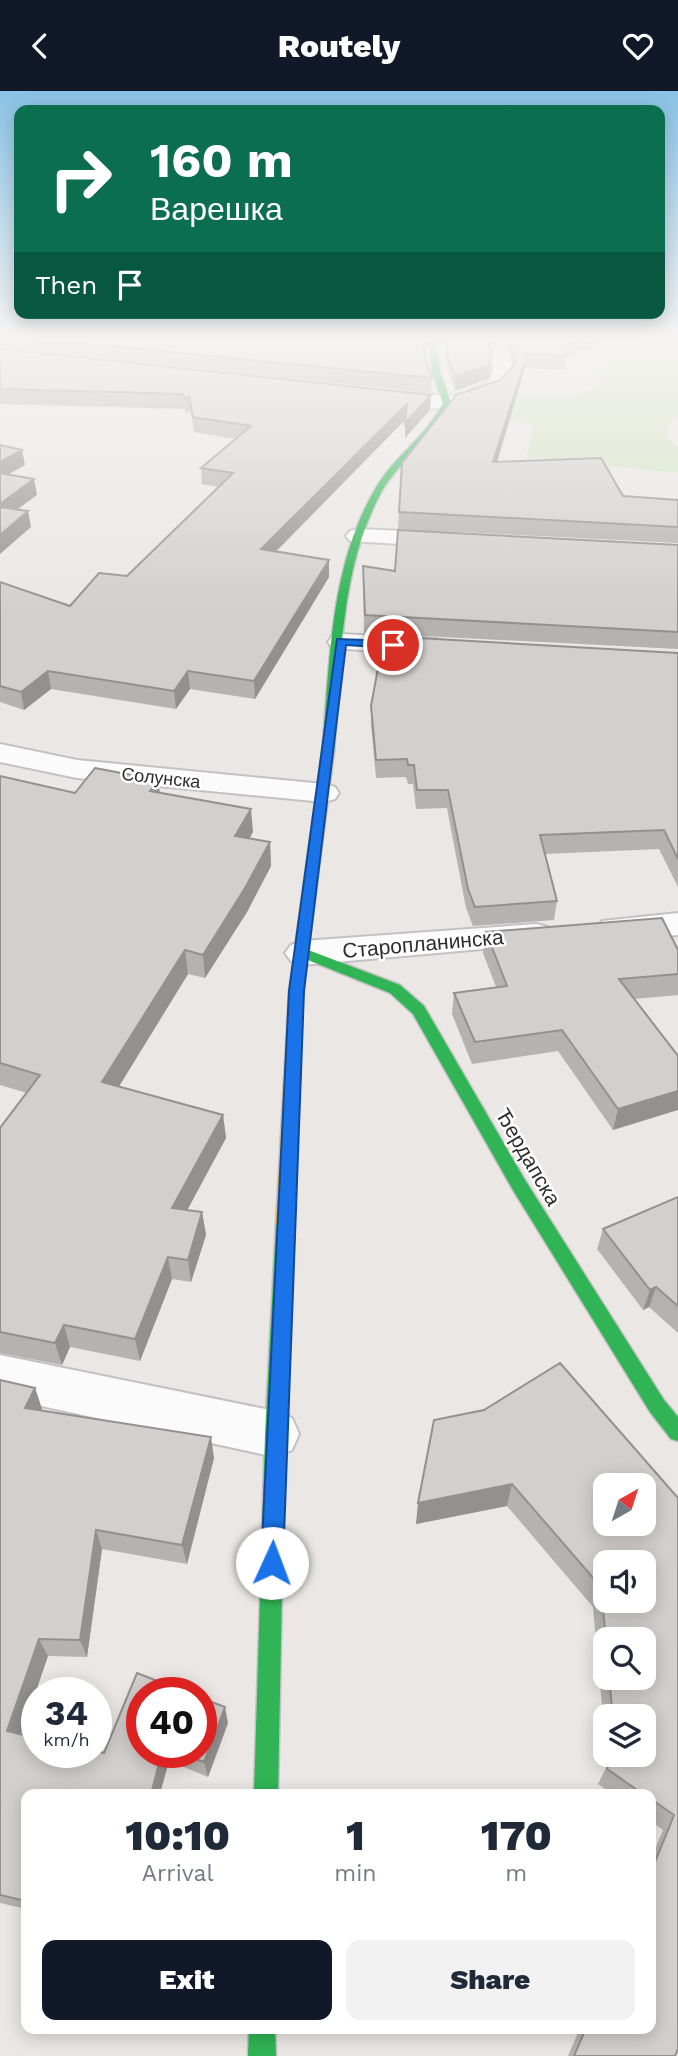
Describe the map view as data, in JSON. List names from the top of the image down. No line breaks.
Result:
{"streets":{"street":["Солунска","Старопланинска","Ђердапска"]},"crossings":[["Старопланинска","Ђердапска"]],"north":"top right","page":{"header":"Routely","turn":["160 m","Варешка"],"then":"Then","speed":"34 km/h","limit":"40","eta":["10:10","Arrival","1","min","170","m"],"buttons":["Exit","Share"]}}
